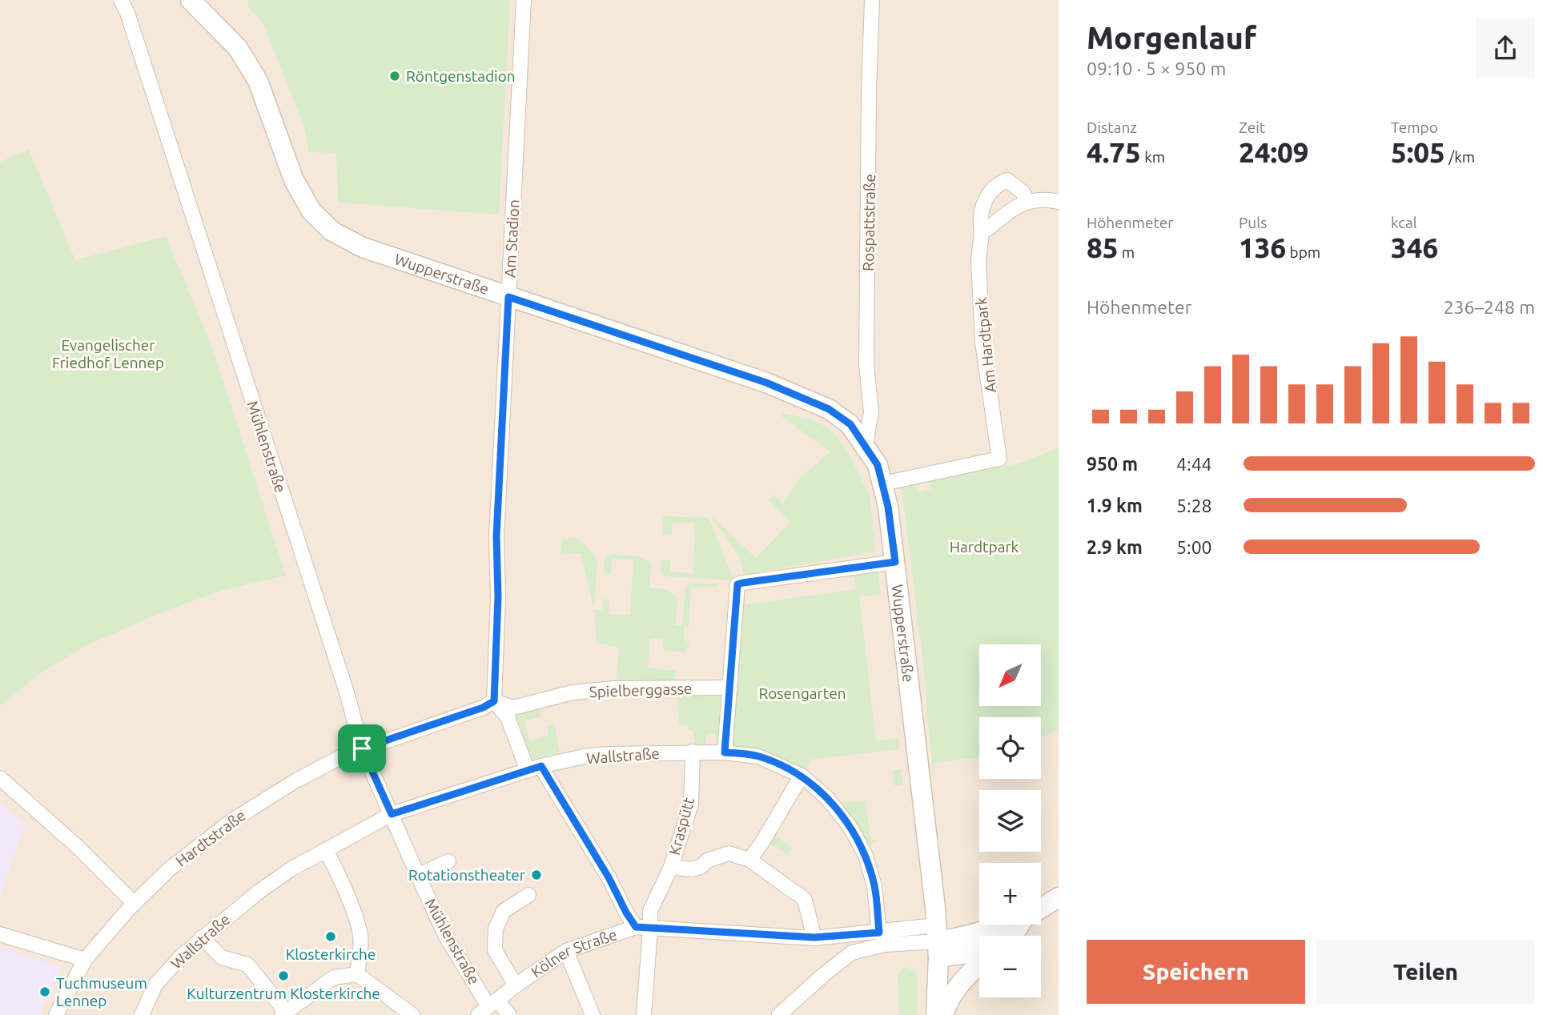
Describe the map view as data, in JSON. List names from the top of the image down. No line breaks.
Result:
{"streets":{"street":["Rospattstraße","Am Stadion","Wupperstraße","Am Hardtpark","Mühlenstraße","Spielberggasse","Wallstraße","Kraspütt","Hardtstraße","Kölner Straße"]},"crossings":[["Rospattstraße","Wupperstraße"],["Am Stadion","Wupperstraße"],["Am Stadion","Spielberggasse"],["Wupperstraße","Am Hardtpark"],["Wupperstraße","Kölner Straße"],["Mühlenstraße","Wallstraße"],["Mühlenstraße","Hardtstraße"],["Mühlenstraße","Kölner Straße"],["Wallstraße","Kraspütt"],["Wallstraße","Kölner Straße"],["Kraspütt","Kölner Straße"]],"parks":["Evangelischer Friedhof Lennep","Hardtpark","Rosengarten"],"places":["Röntgenstadion","Rotationstheater","Klosterkirche","Kulturzentrum Klosterkirche","Tuchmuseum Lennep"],"north":"bottom left","page":{"heading":["Morgenlauf","09:10 · 5 × 950 m"],"stats":[["Distanz","4.75 km"],["Zeit","24:09"],["Tempo","5:05 /km"],["Höhenmeter","85 m"],["Puls","136 bpm"],["kcal","346"]],"chart":["Höhenmeter","236–248 m"],"list":[{"name":"950 m","note":"4:44"},{"name":"1.9 km","note":"5:28"},{"name":"2.9 km","note":"5:00"}],"map_buttons":["+","−"],"buttons":["Speichern","Teilen"]}}
